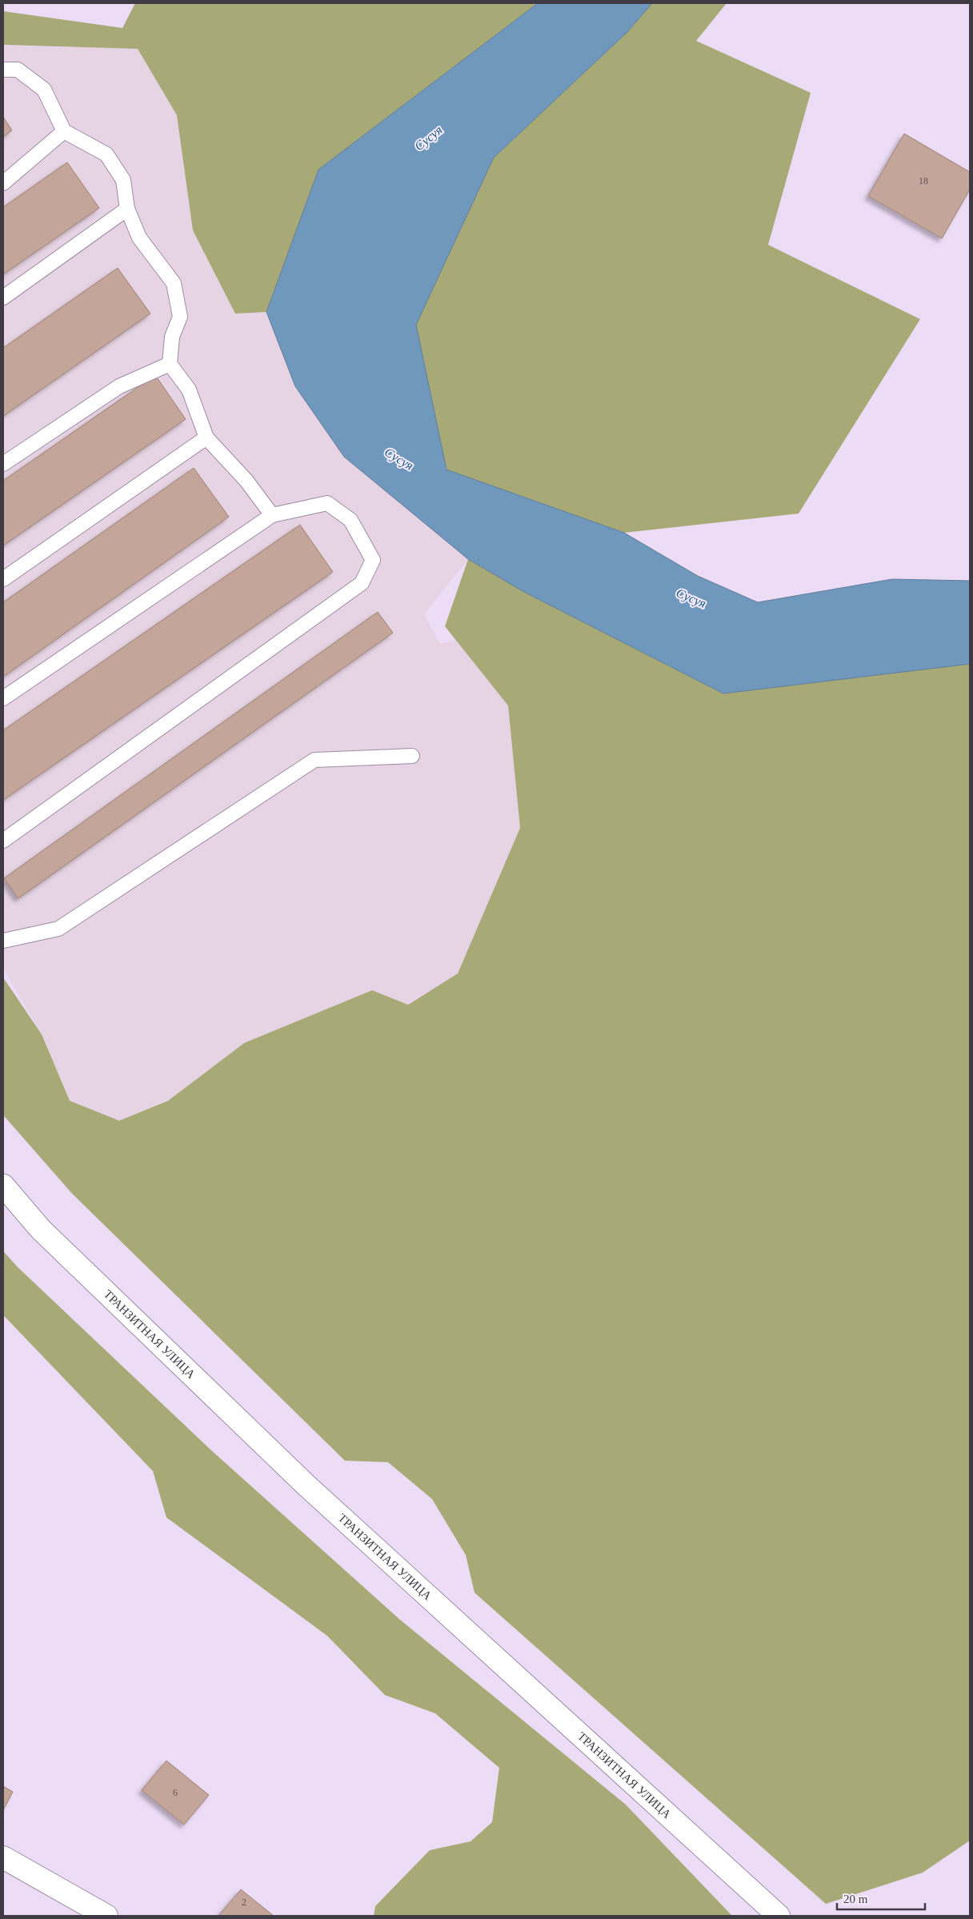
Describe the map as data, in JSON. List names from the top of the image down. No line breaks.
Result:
{"streets":{"main road":["ТРАНЗИТНАЯ УЛИЦА"]},"water":["Сусуя"],"house_numbers":["18","6","2"],"scale_bar":"20 m"}
